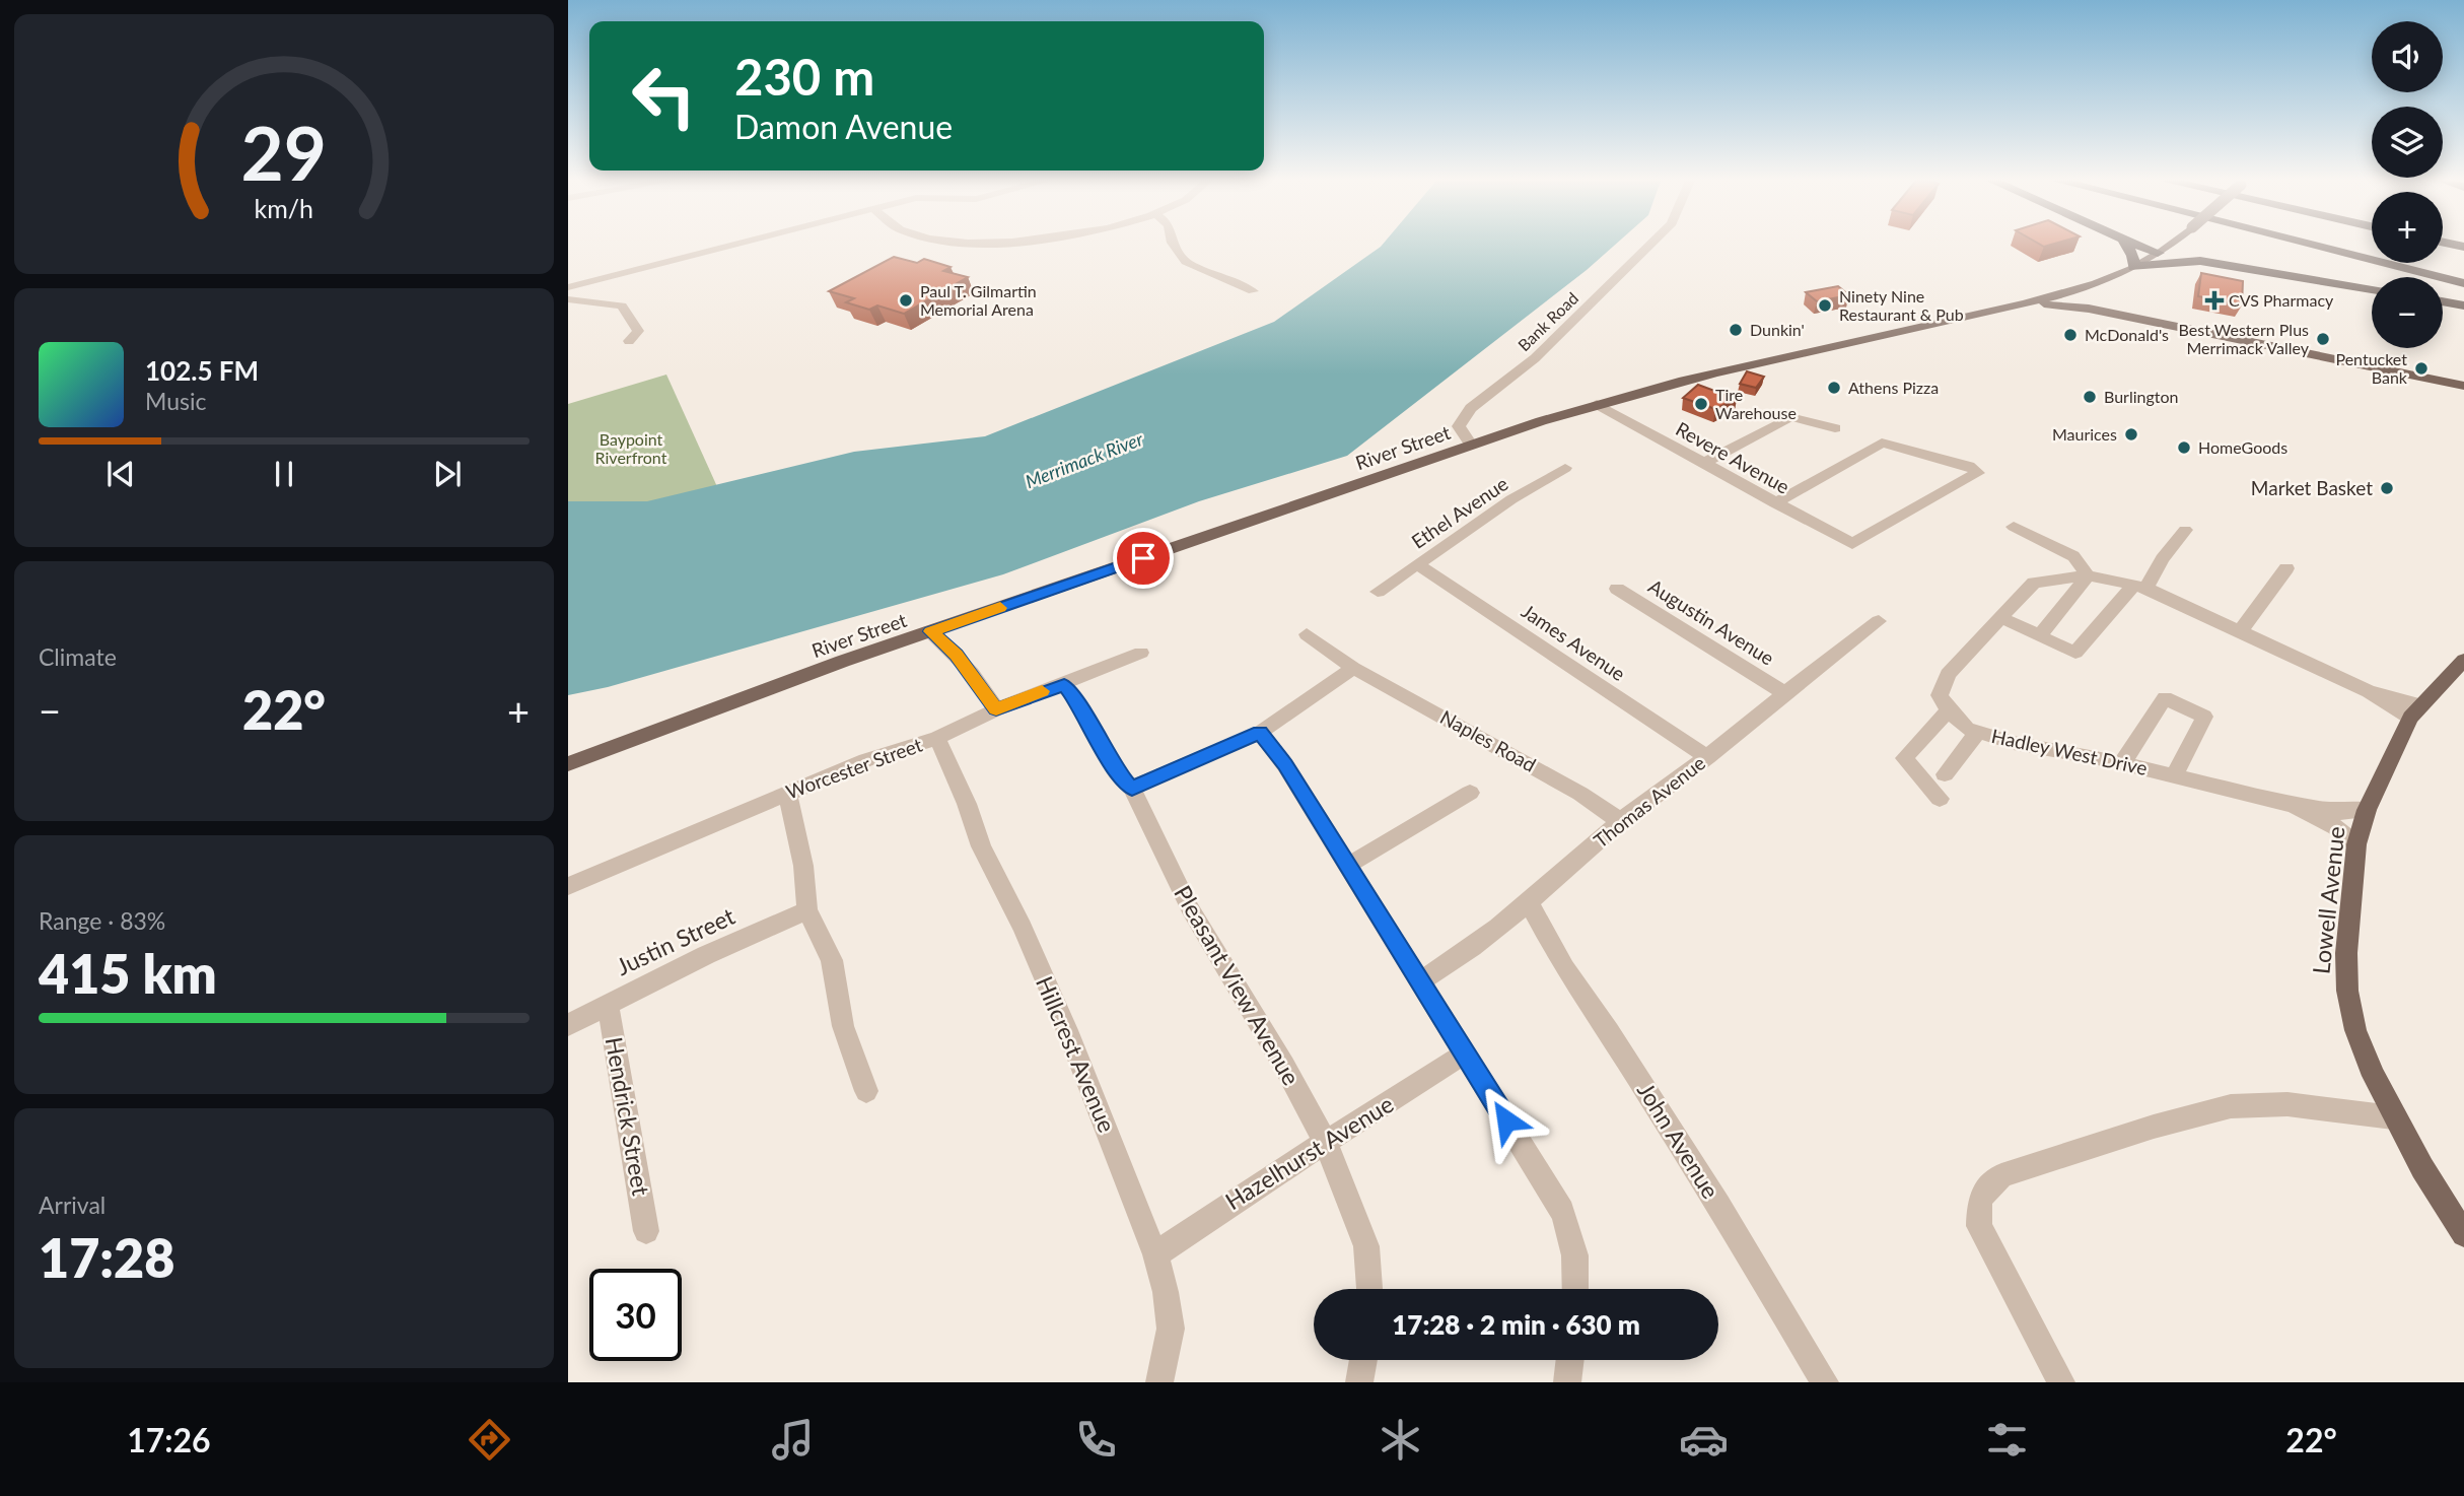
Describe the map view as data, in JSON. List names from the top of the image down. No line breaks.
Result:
{"streets":{"main road":["River Street","Lowell Avenue"],"street":["Bank Road","Revere Avenue","Ethel Avenue","Augustin Avenue","James Avenue","Naples Road","Hadley West Drive","Worcester Street","Thomas Avenue","Justin Street","Pleasant View Avenue","Hillcrest Avenue","Hendrick Street","John Avenue","Hazelhurst Avenue"]},"crossings":[["Bank Road","River Street"],["River Street","Revere Avenue"],["Ethel Avenue","James Avenue"],["Augustin Avenue","Thomas Avenue"],["James Avenue","Thomas Avenue"],["Naples Road","Thomas Avenue"],["Hadley West Drive","Lowell Avenue"],["Worcester Street","Pleasant View Avenue"],["Worcester Street","Hillcrest Avenue"],["Thomas Avenue","John Avenue"],["Justin Street","Hendrick Street"],["Pleasant View Avenue","Hazelhurst Avenue"],["Hillcrest Avenue","Hazelhurst Avenue"]],"water":["Merrimack River"],"parks":["Baypoint Riverfront"],"places":{"other":["Paul T. Gilmartin Memorial Arena","Ninety Nine Restaurant & Pub","Dunkin'","McDonald's","Best Western Plus Merrimack Valley","Pentucket Bank","Athens Pizza","Burlington","Tire Warehouse","Maurices","HomeGoods","Market Basket"],"health":["CVS Pharmacy"]},"page":{"map_buttons":["+","−"],"turn":["230 m","Damon Avenue"],"song":["102.5 FM","Music"],"tile":["Climate",["Range · 83%","415 km"],["Arrival","17:28"]],"heat":["−","22°","+"],"limit":"30","trip":"17:28 · 2 min · 630 m","tabs":["17:26","22°"],"gauge":["29","km/h"]}}
